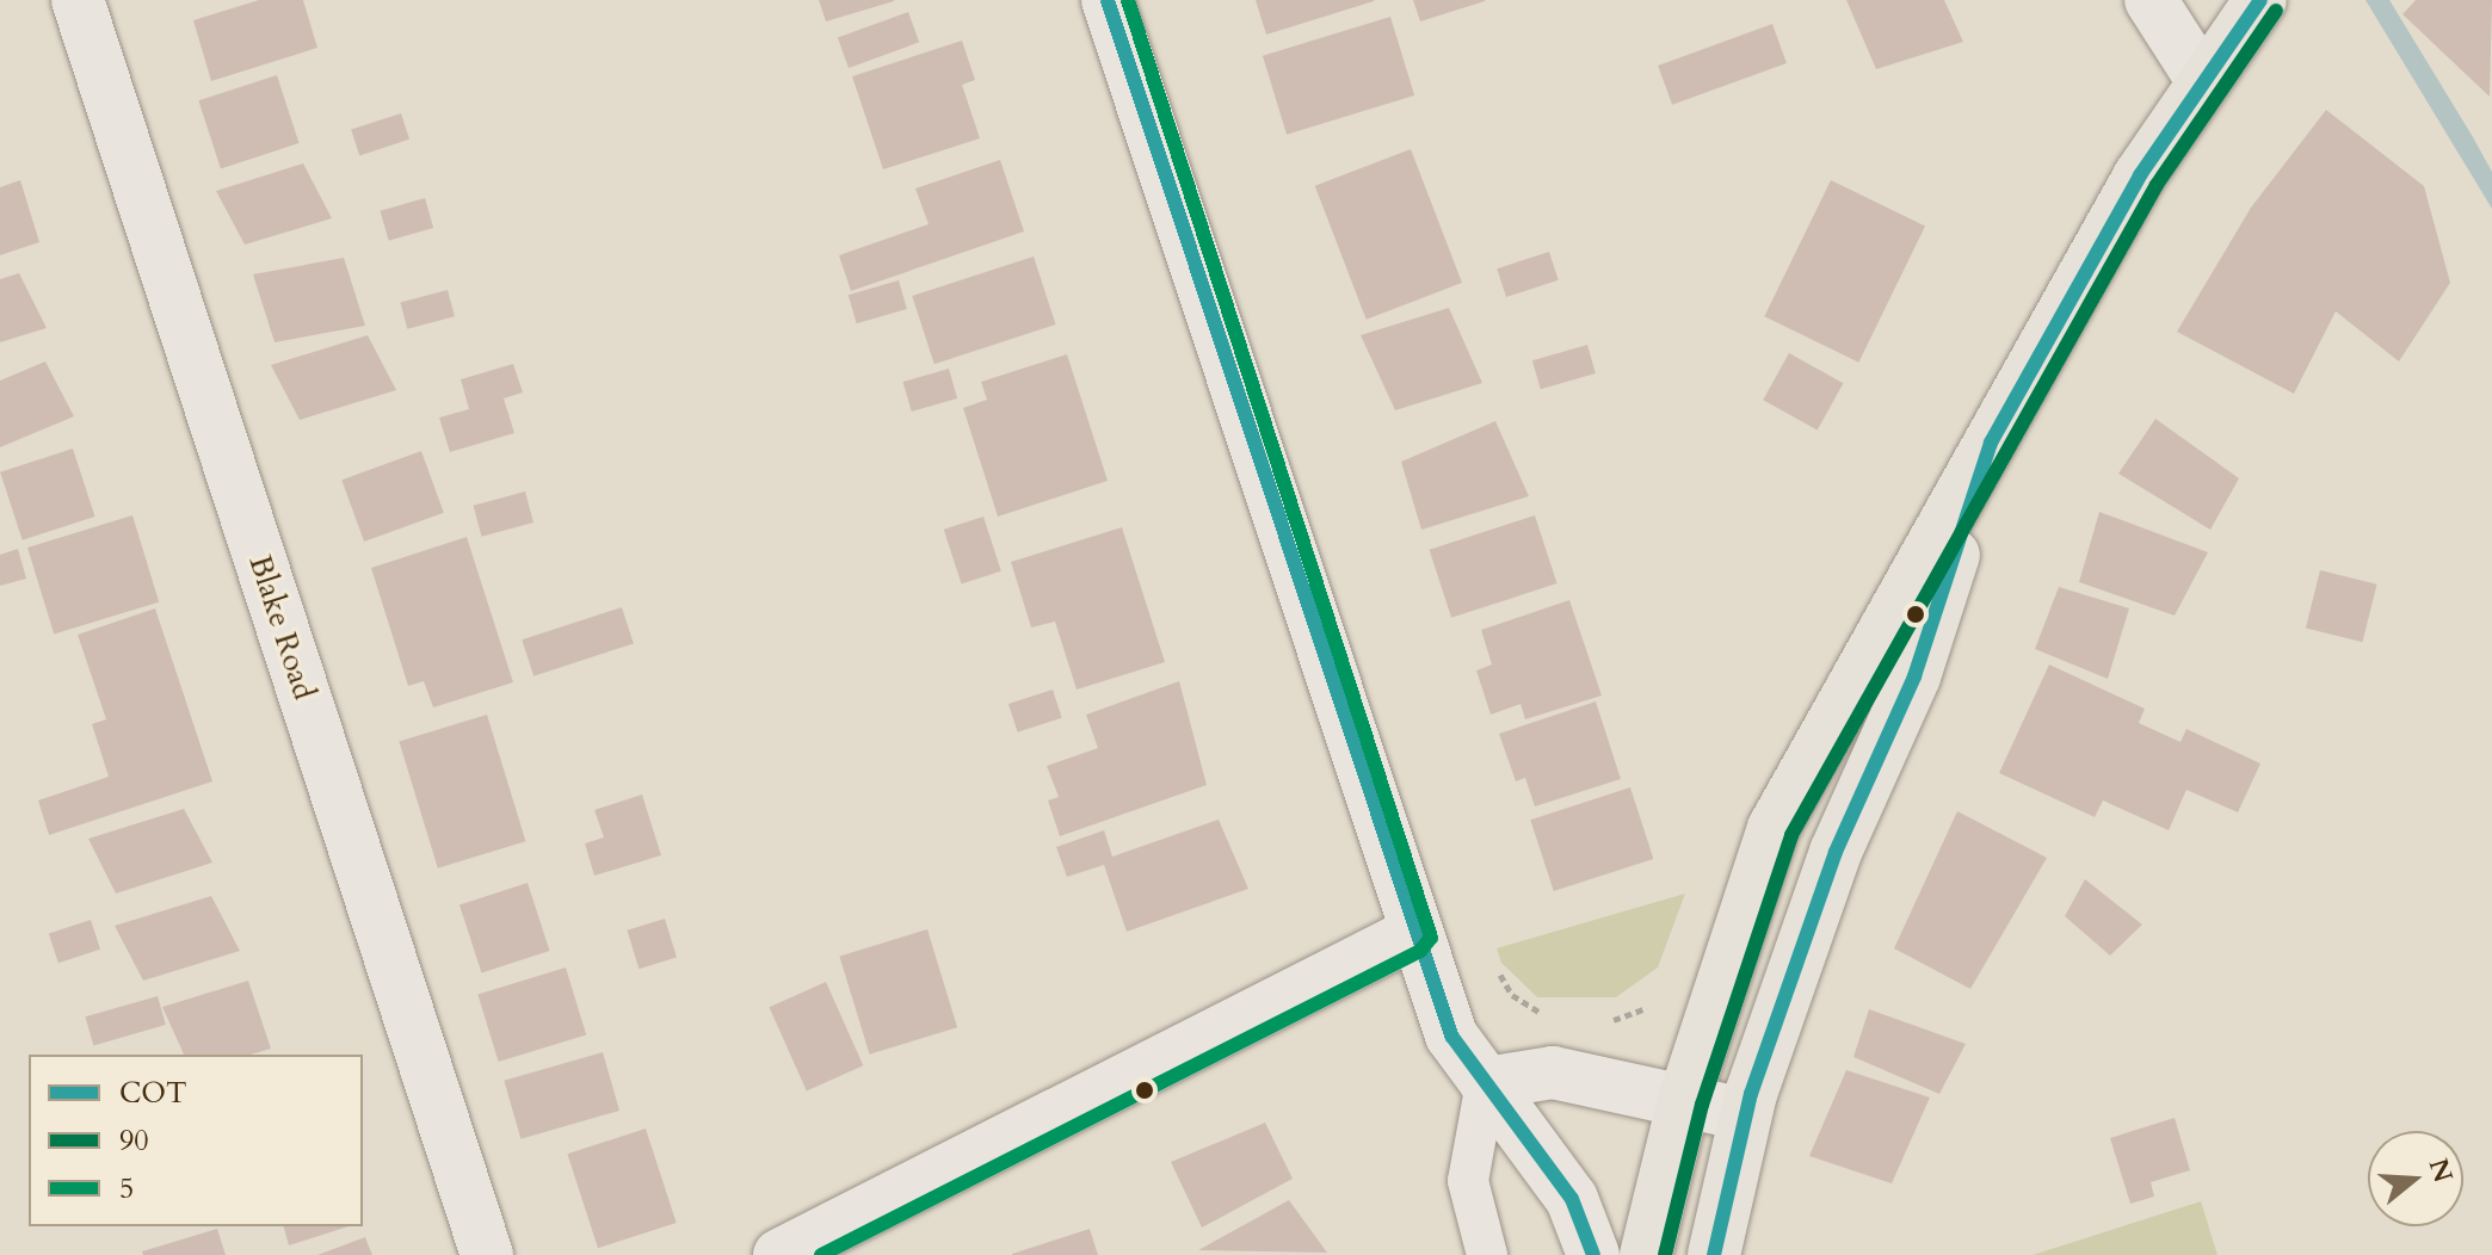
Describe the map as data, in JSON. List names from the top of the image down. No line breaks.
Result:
{"streets":{"street":["Blake Road"]},"lines":["transit line COT","transit line 5","transit line 90"],"legend":["COT","90","5"],"north":"right"}
